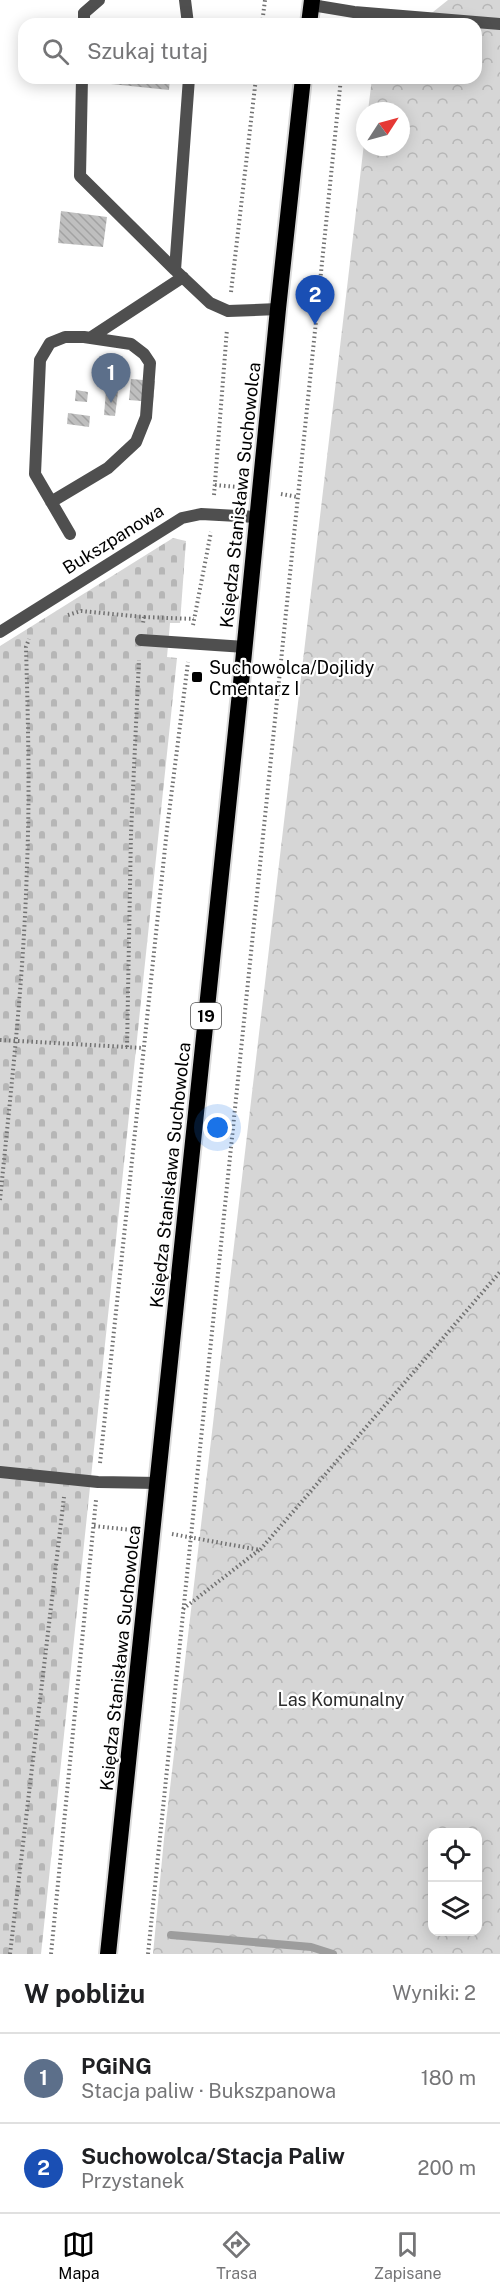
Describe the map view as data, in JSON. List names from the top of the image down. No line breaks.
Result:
{"streets":{"highway":["Księdza Stanisława Suchowolca","19"],"street":["Bukszpanowa"]},"crossings":[["Księdza Stanisława Suchowolca","Bukszpanowa"]],"parks":["Las Komunalny"],"places":{"transit":["Suchowolca/Dojlidy Cmentarz I"]},"north":"top right","page":{"search":"Szukaj tutaj","pins":["2","1"],"heading":["W pobliżu","Wyniki: 2"],"list":[{"mark":"1","name":"PGiNG","note":"Stacja paliw · Bukszpanowa","value":"180 m"},{"mark":"2","name":"Suchowolca/Stacja Paliw","note":"Przystanek","value":"200 m"}],"nav":["Mapa","Trasa","Zapisane"]}}
